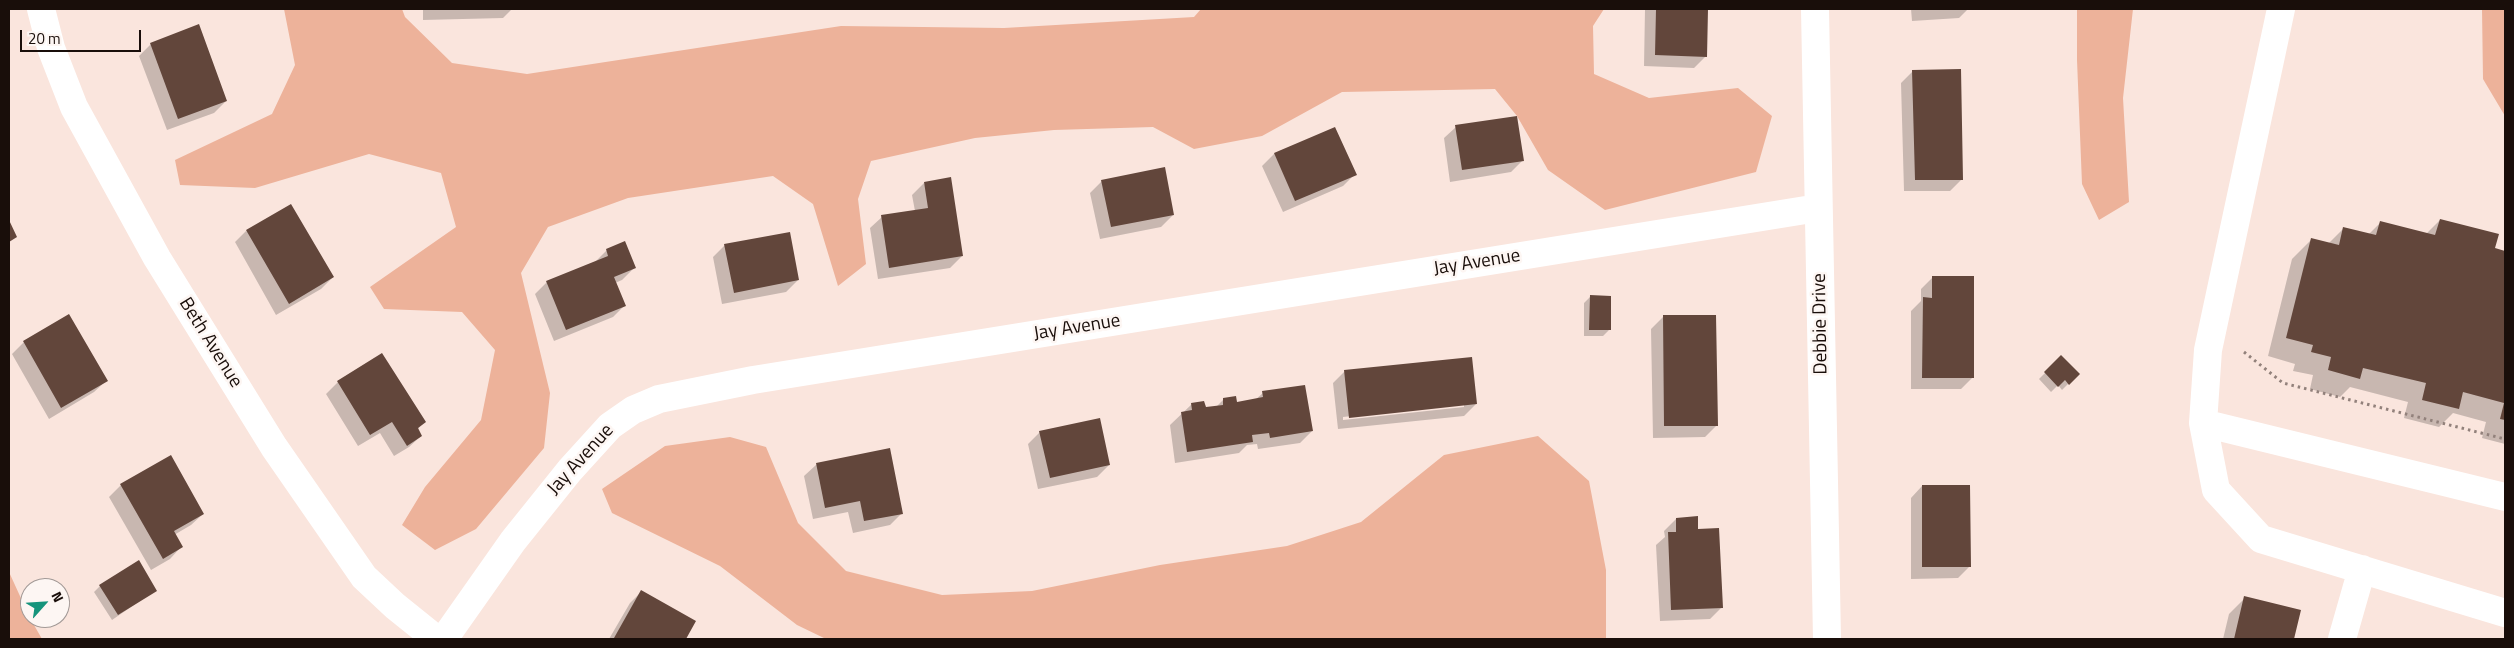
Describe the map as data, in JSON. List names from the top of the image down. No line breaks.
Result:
{"streets":{"street":["Jay Avenue","Debbie Drive","Beth Avenue"]},"crossings":[["Jay Avenue","Debbie Drive"]],"scale_bar":"20 m","north":"top right"}
